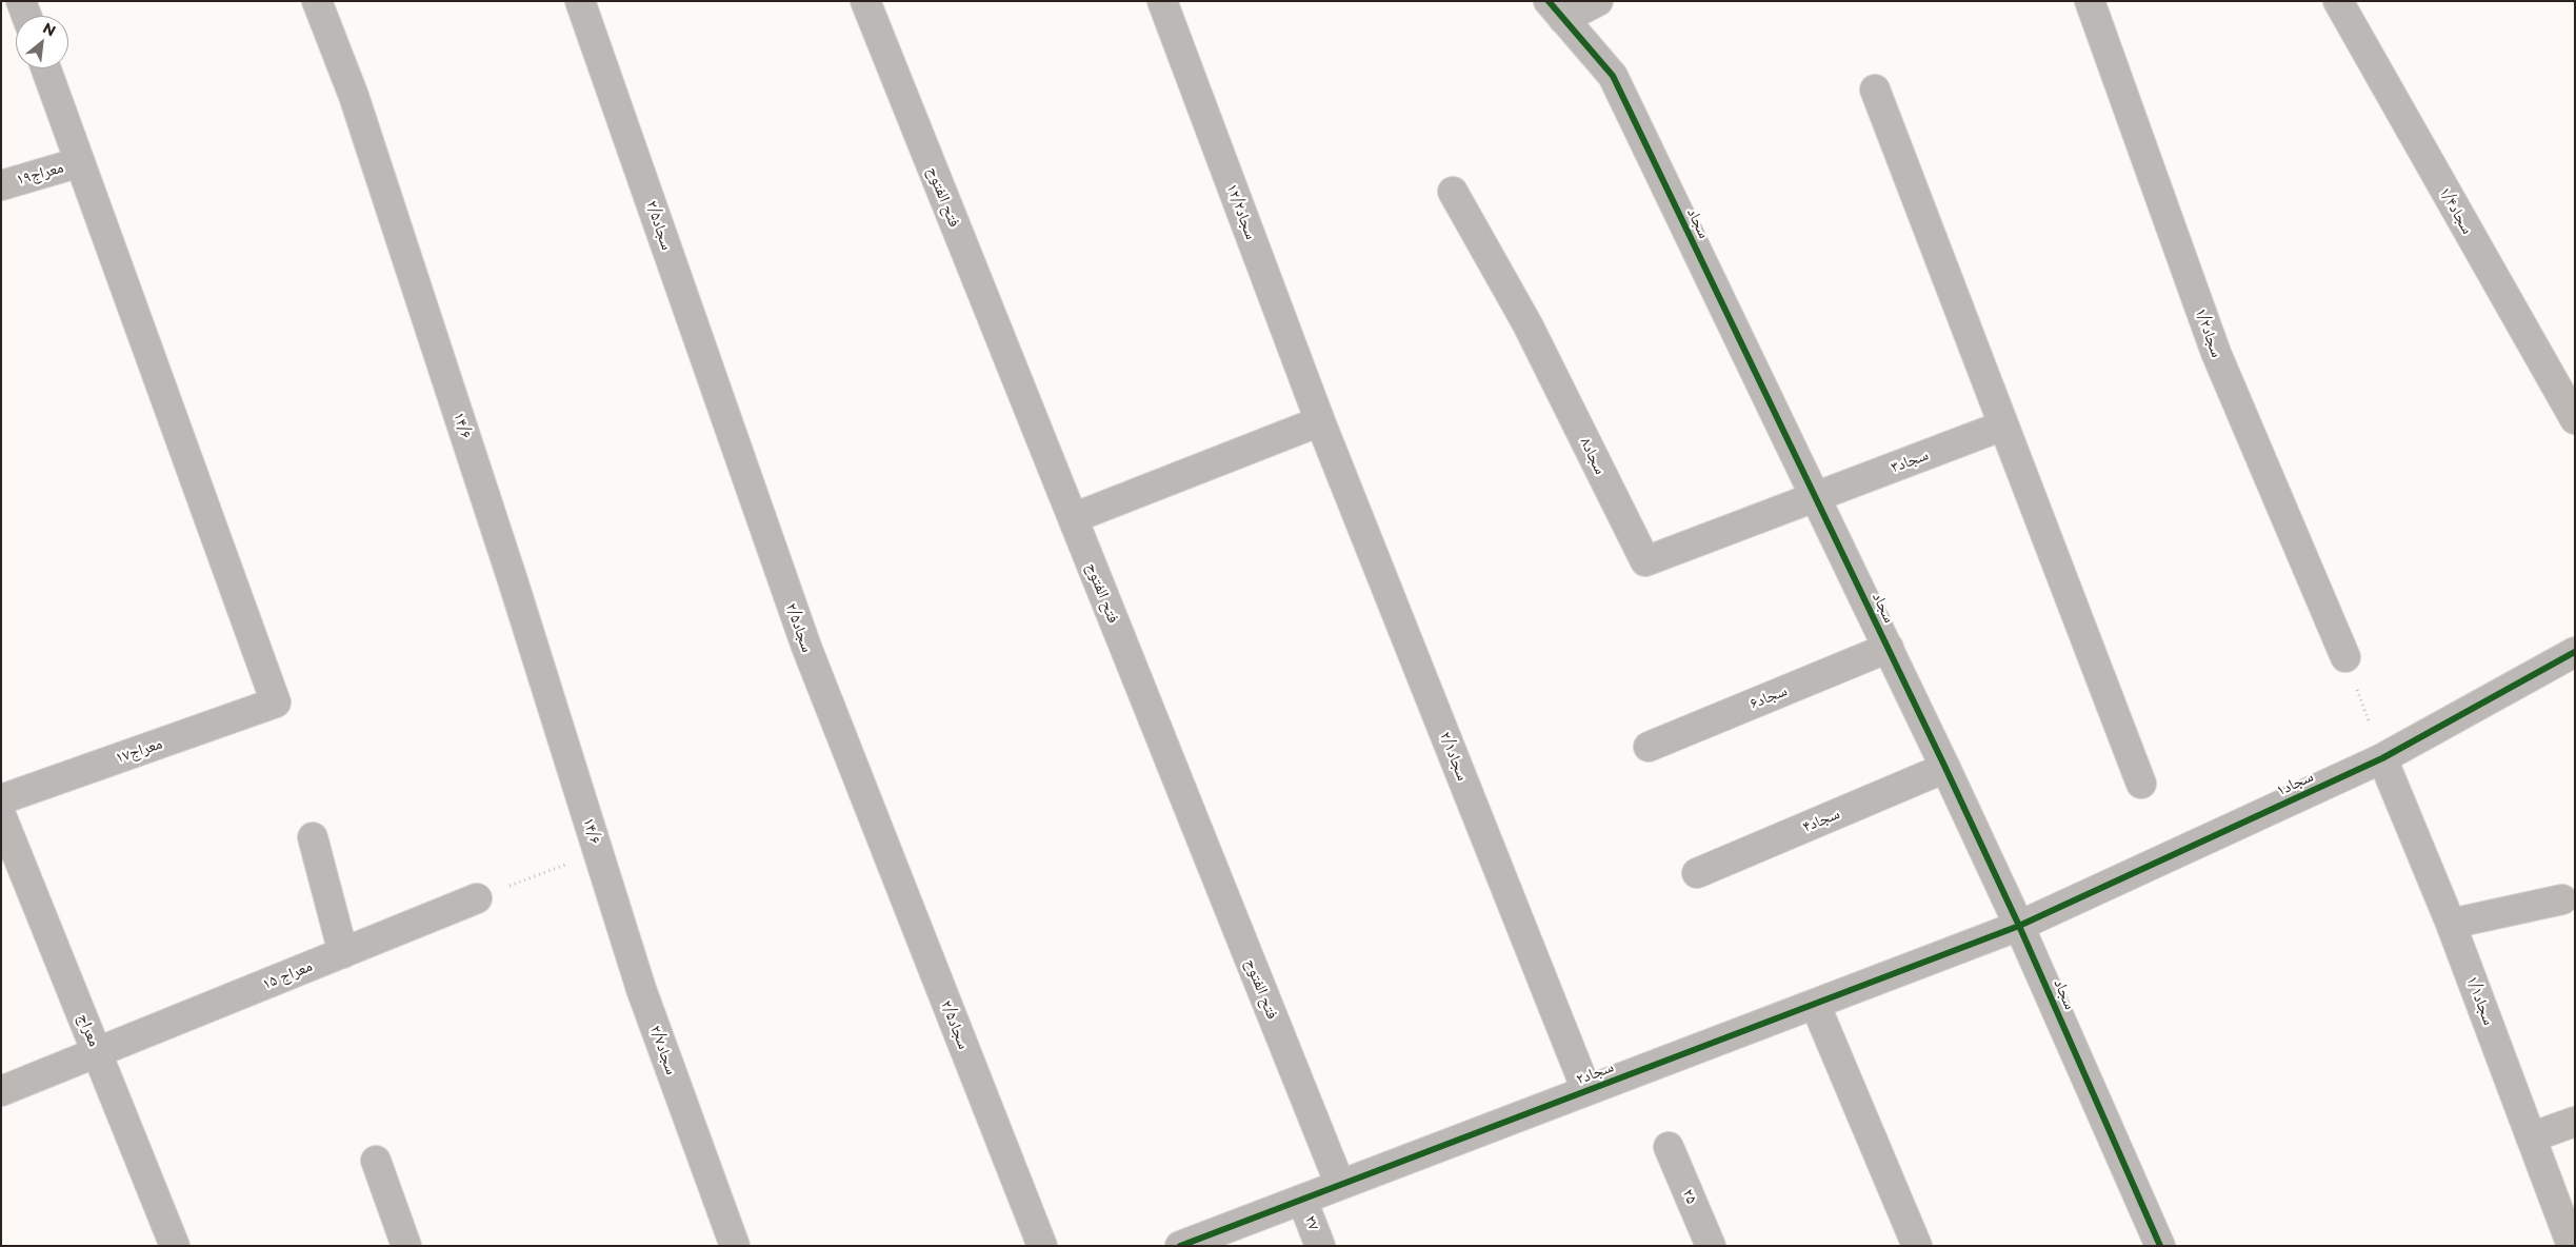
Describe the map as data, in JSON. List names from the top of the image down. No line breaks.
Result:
{"streets":{"street":["معراج۱۹","فتح الفتوح","۱/۴سجاد","۱۲/۲سجاد","سجاد","۲/۵سجاد","۱/۲سجاد","۱۴/۶","۸سجاد","۳سجاد","۶سجاد","معراج۱۷","۲/۱سجاد","۱سجاد","۴سجاد","معراج ۱۵","۱/۱سجاد","معراج","سجاد۲/۷","۲سجاد","۲۵","۲۷"]},"crossings":[["معراج۱۹","معراج۱۷"],["فتح الفتوح","۲سجاد"],["۱۲/۲سجاد","۲/۱سجاد"],["سجاد","۸سجاد"],["سجاد","۳سجاد"],["سجاد","۶سجاد"],["سجاد","۱سجاد"],["سجاد","۴سجاد"],["سجاد","۲سجاد"],["۱۴/۶","سجاد۲/۷"],["۸سجاد","۳سجاد"],["۲/۱سجاد","۲سجاد"],["۱سجاد","۱/۱سجاد"],["۱سجاد","۲سجاد"],["معراج ۱۵","معراج"],["۲سجاد","۲۷"]],"north":"top right"}
